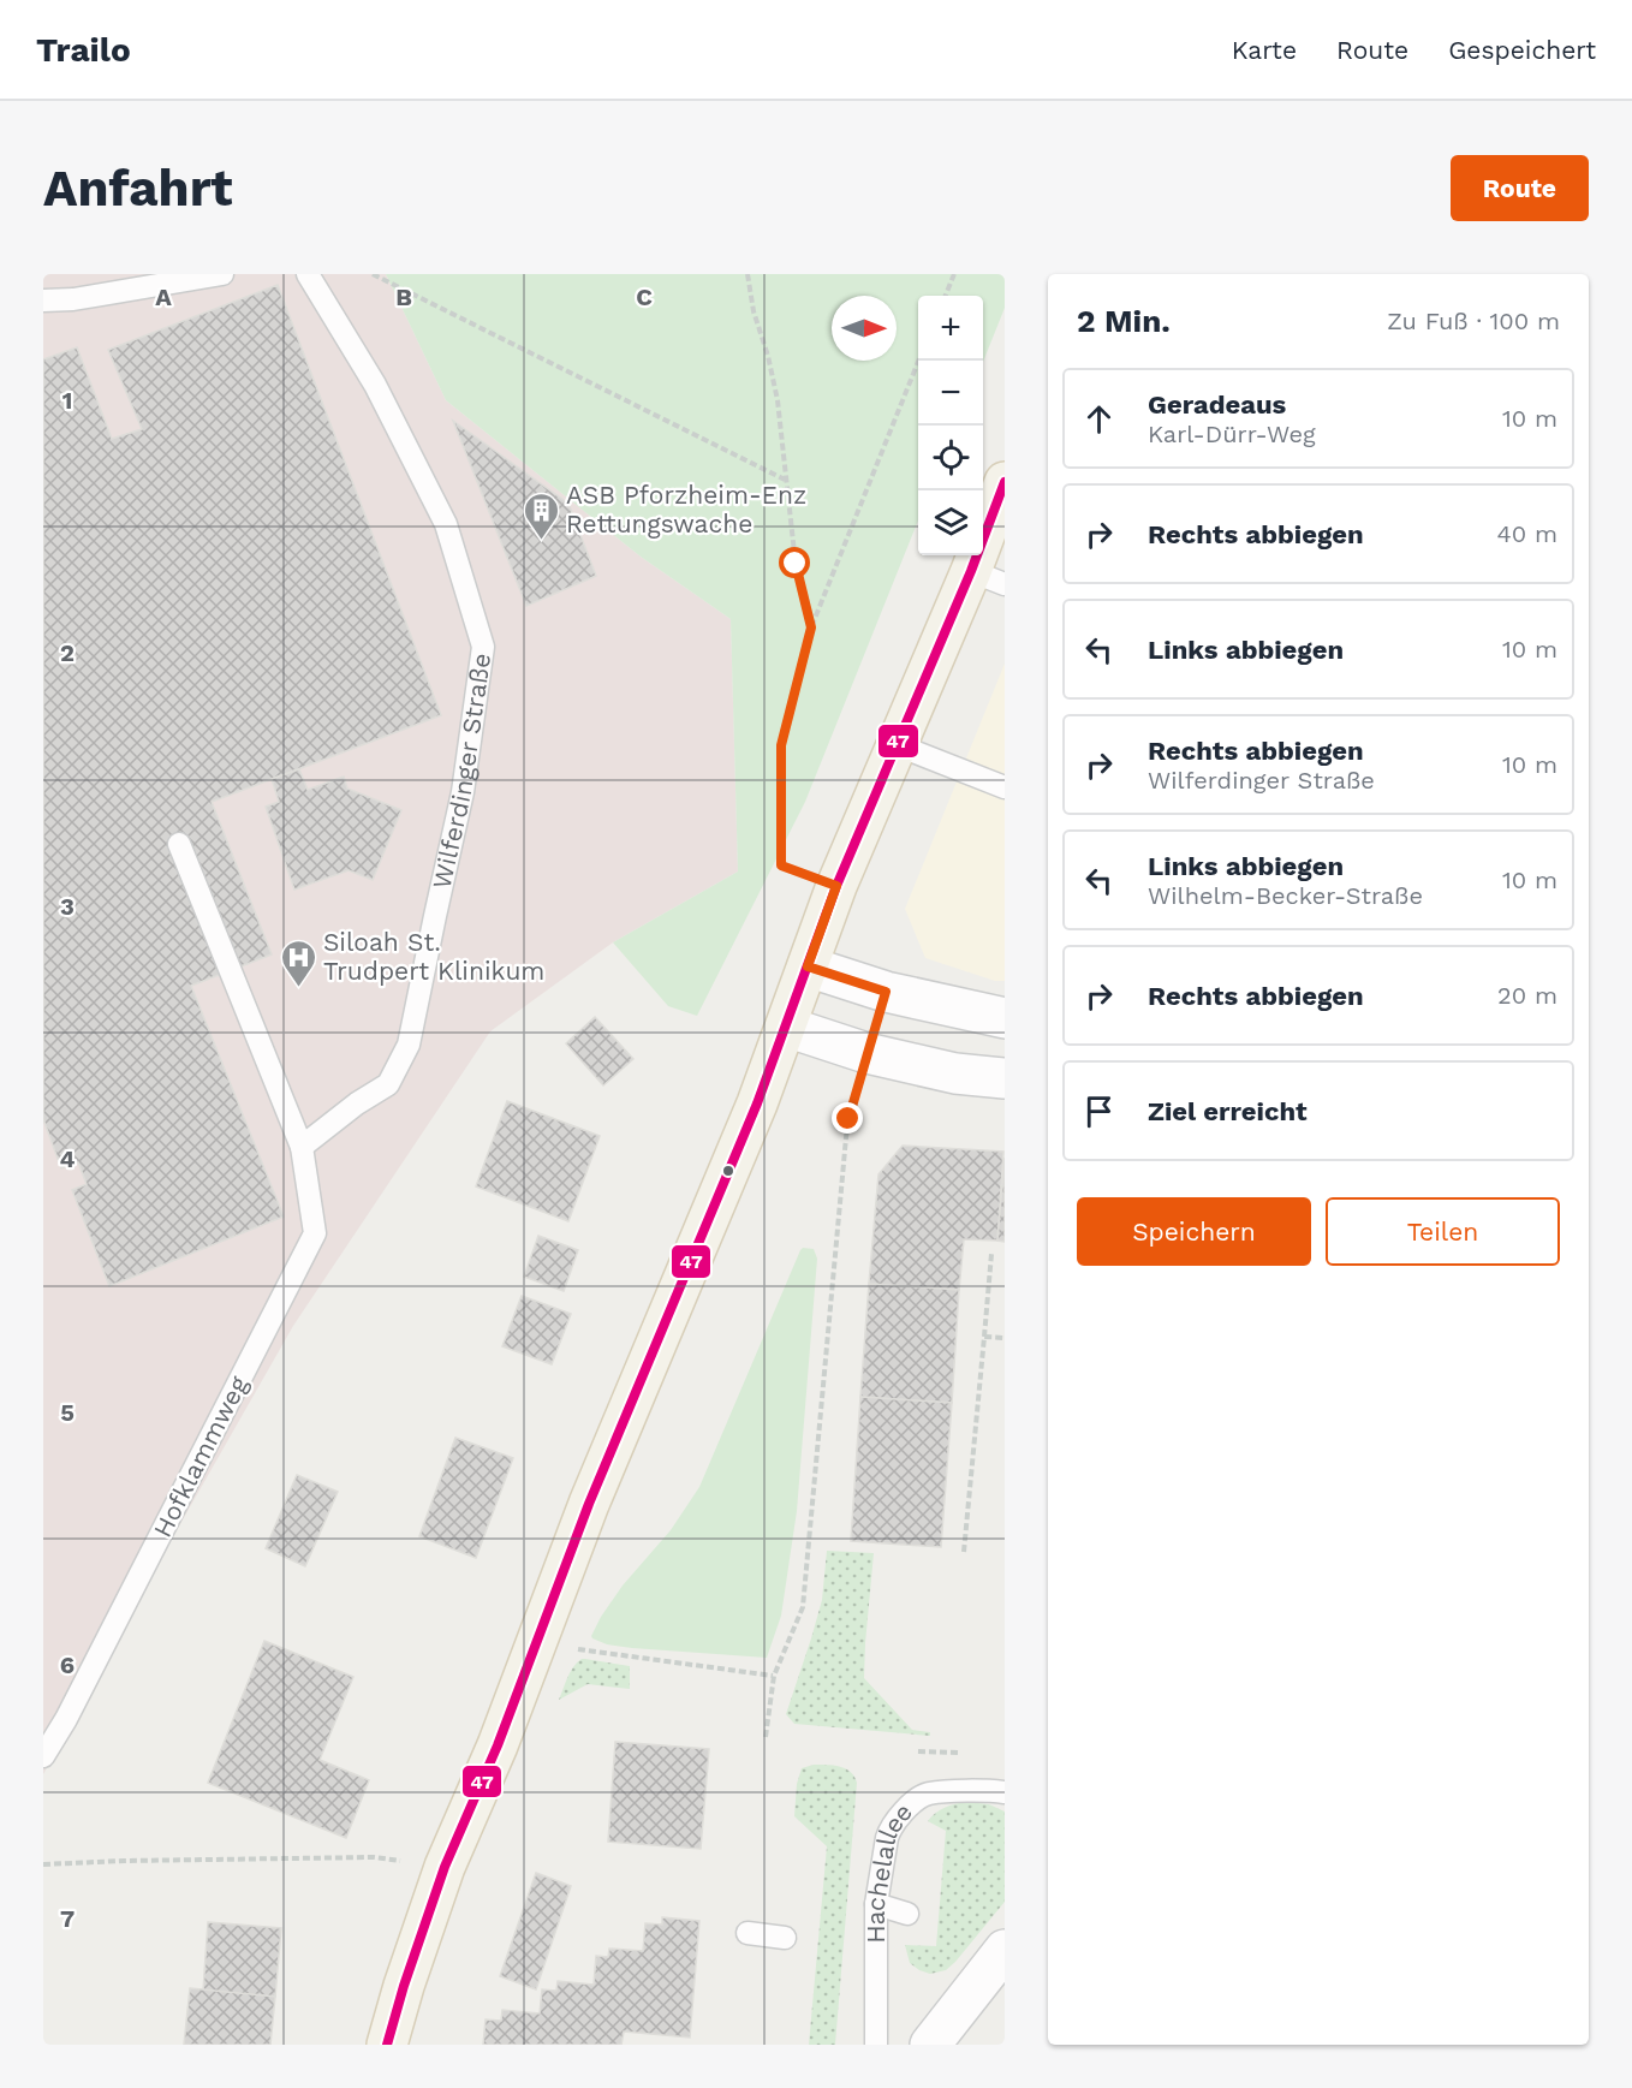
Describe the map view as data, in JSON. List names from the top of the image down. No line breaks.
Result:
{"streets":{"lane":["Wilferdinger Straße","Hofklammweg","Hachelallee"]},"crossings":[["Wilferdinger Straße","Hofklammweg"]],"places":{"building":["ASB Pforzheim-Enz Rettungswache"],"hospital":["Siloah St. Trudpert Klinikum"]},"lines":["transit line 47"],"north":"right","page":{"header":"Trailo","nav":["Karte","Route","Gespeichert"],"buttons":["Route",["Speichern","Teilen"]],"title":"Anfahrt","heading":["2 Min.","Zu Fuß · 100 m"],"map_buttons":["+","−"],"list":[["Geradeaus","Karl-Dürr-Weg","10 m"],["Rechts abbiegen","40 m"],["Links abbiegen","10 m"],["Rechts abbiegen","Wilferdinger Straße","10 m"],["Links abbiegen","Wilhelm-Becker-Straße","10 m"],["Rechts abbiegen","20 m"],"Ziel erreicht"]},"grid":{"columns":["A","B","C"],"rows":["1","2","3","4","5","6","7"]}}
